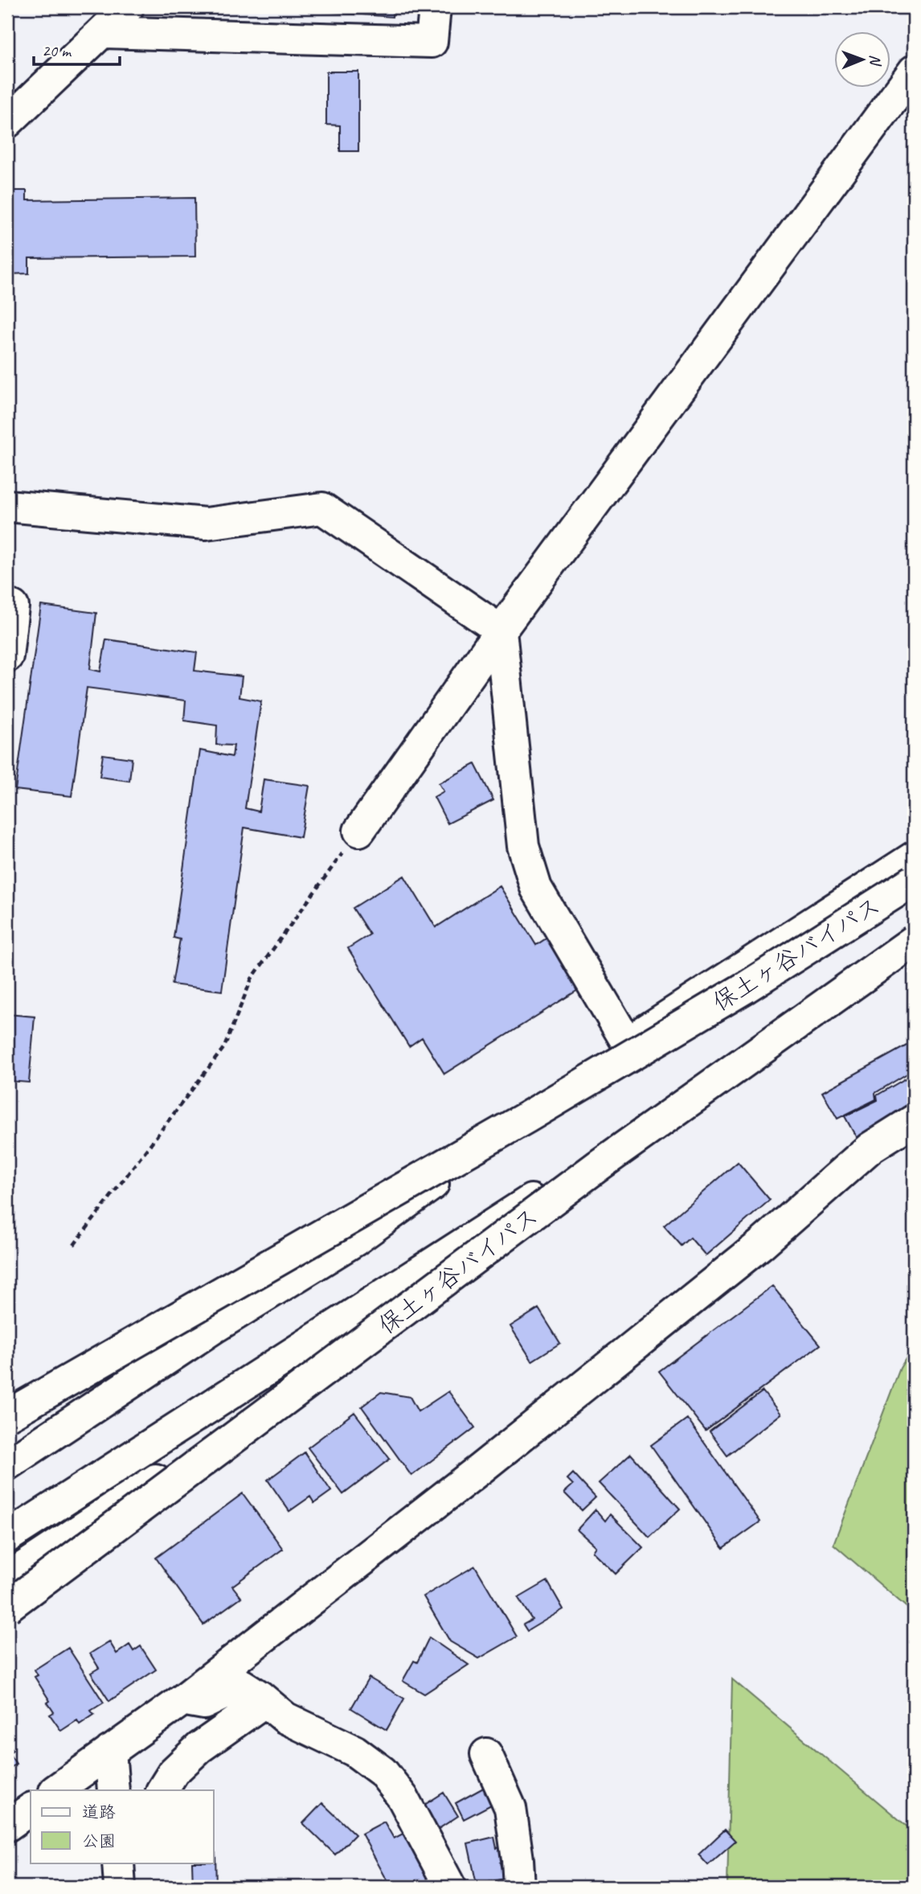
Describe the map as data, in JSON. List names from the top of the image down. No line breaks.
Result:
{"streets":{"main road":["保土ヶ谷バイパス"]},"legend":["道路","公園"],"scale_bar":"20 m","north":"right"}
